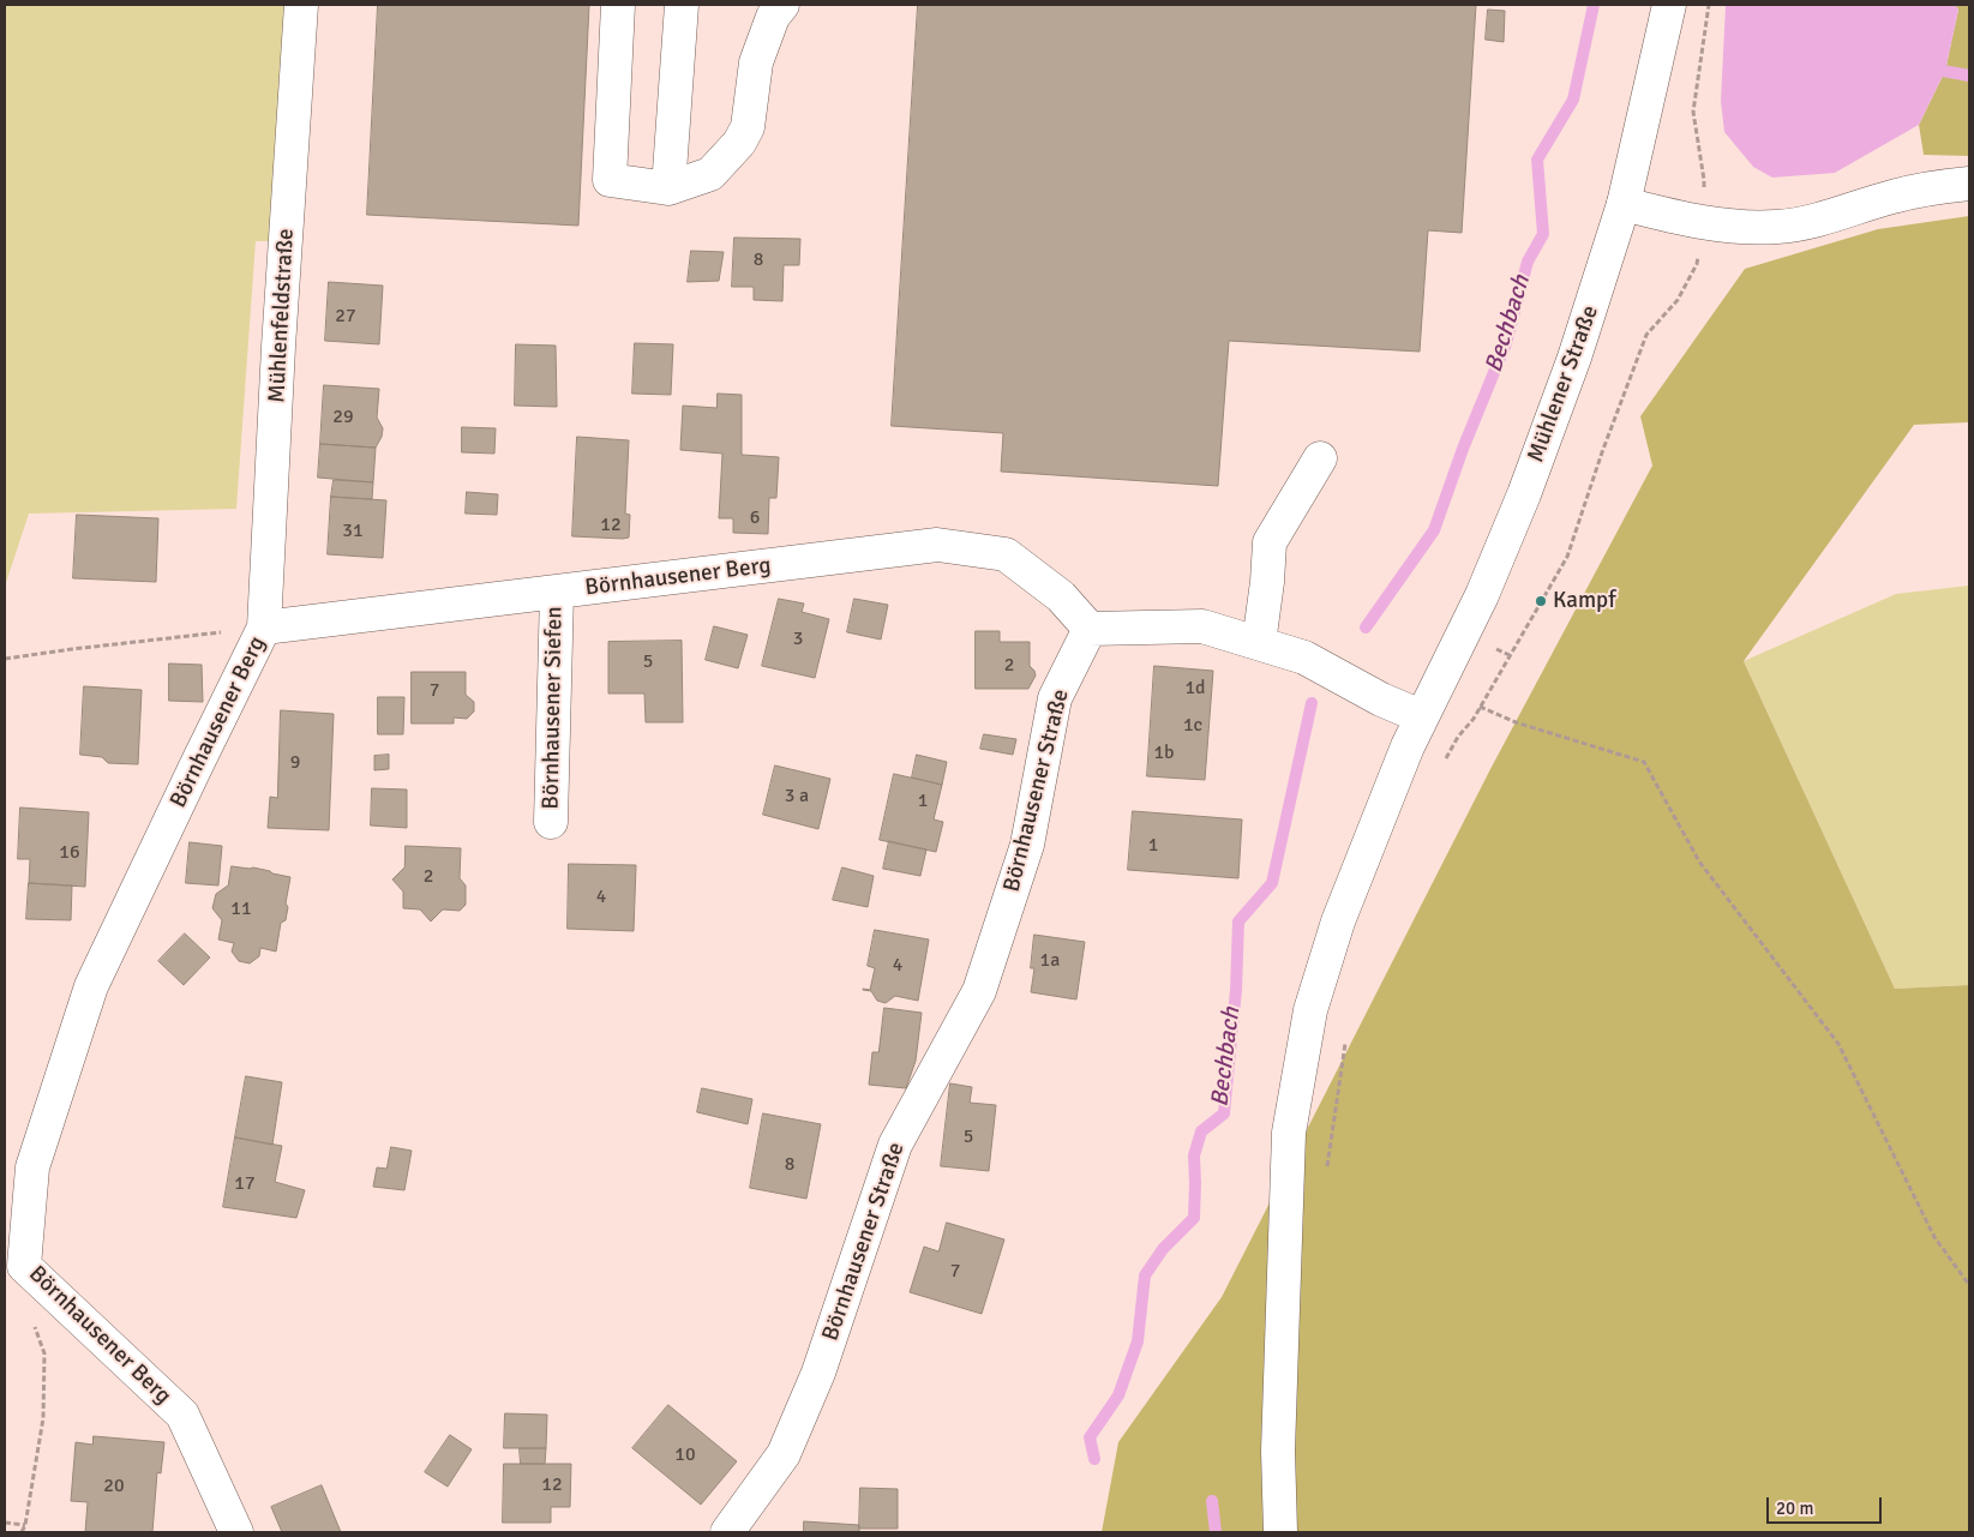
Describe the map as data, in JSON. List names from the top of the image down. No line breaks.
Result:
{"streets":{"street":["Mühlenfeldstraße","Mühlener Straße","Börnhausener Berg","Börnhausener Siefen","Börnhausener Straße"]},"crossings":[["Mühlenfeldstraße","Börnhausener Berg"],["Börnhausener Berg","Börnhausener Siefen"],["Börnhausener Berg","Börnhausener Straße"]],"water":["Bechbach"],"places":["Kampf"],"house_numbers":["8","27","29","6","12","31","3","5","2","1d","7","1c","1b","9","3 a","1","1","16","2","4","11","1a","4","5","8","17","7","10","12","20"],"scale_bar":"20 m"}
